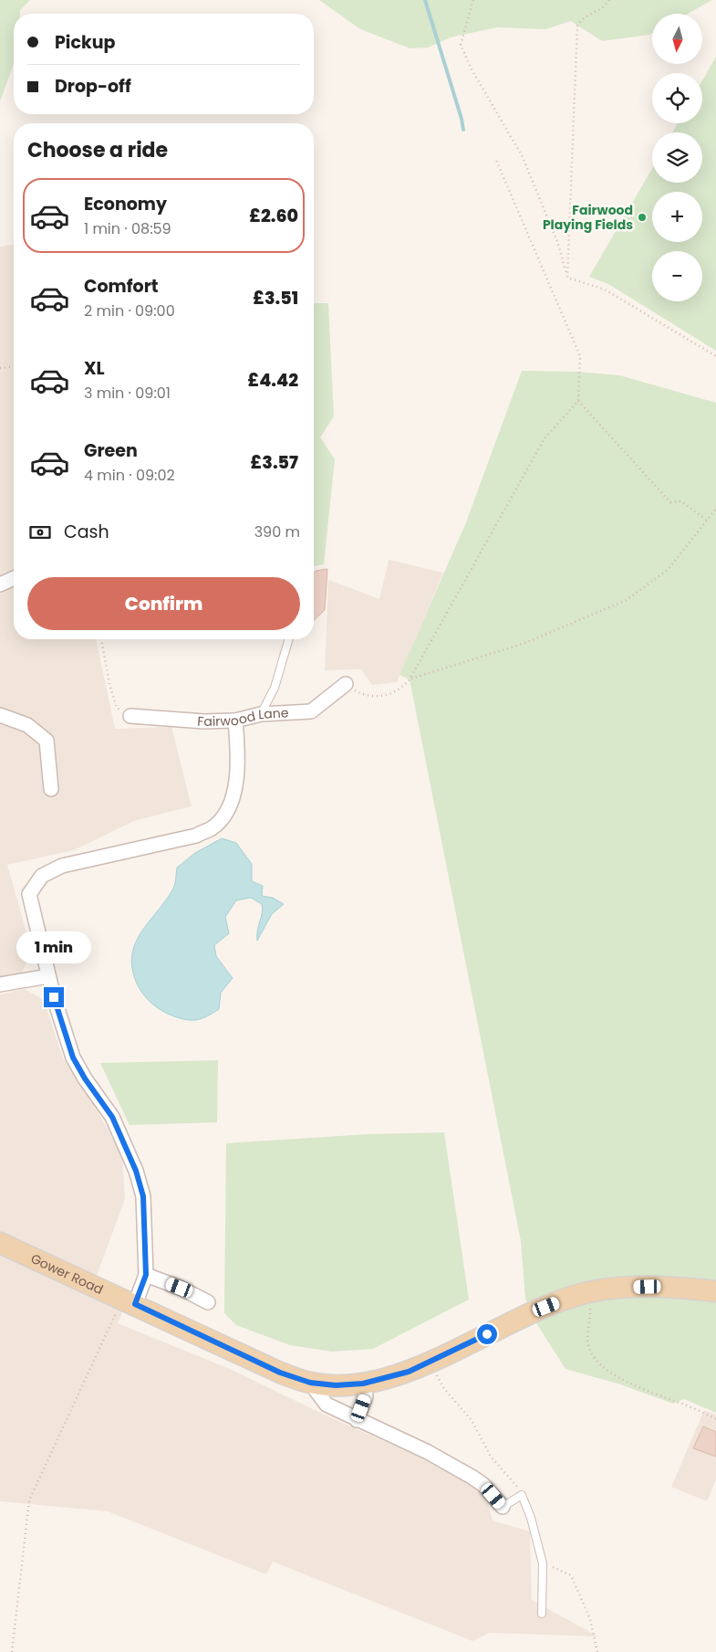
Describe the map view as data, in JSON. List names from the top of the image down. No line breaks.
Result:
{"streets":{"main road":["Gower Road"],"street":["Fairwood Lane"]},"places":["Fairwood Playing Fields"],"north":"bottom","page":{"map_buttons":["+","−"],"banner":["Pickup","Drop-off"],"heading":"Choose a ride","list":[{"name":"Economy","note":"1 min · 08:59","value":"£2.60"},{"name":"Comfort","note":"2 min · 09:00","value":"£3.51"},{"name":"XL","note":"3 min · 09:01","value":"£4.42"},{"name":"Green","note":"4 min · 09:02","value":"£3.57"}],"pay":["Cash","390 m"],"buttons":"Confirm","bubble":"1 min"}}
